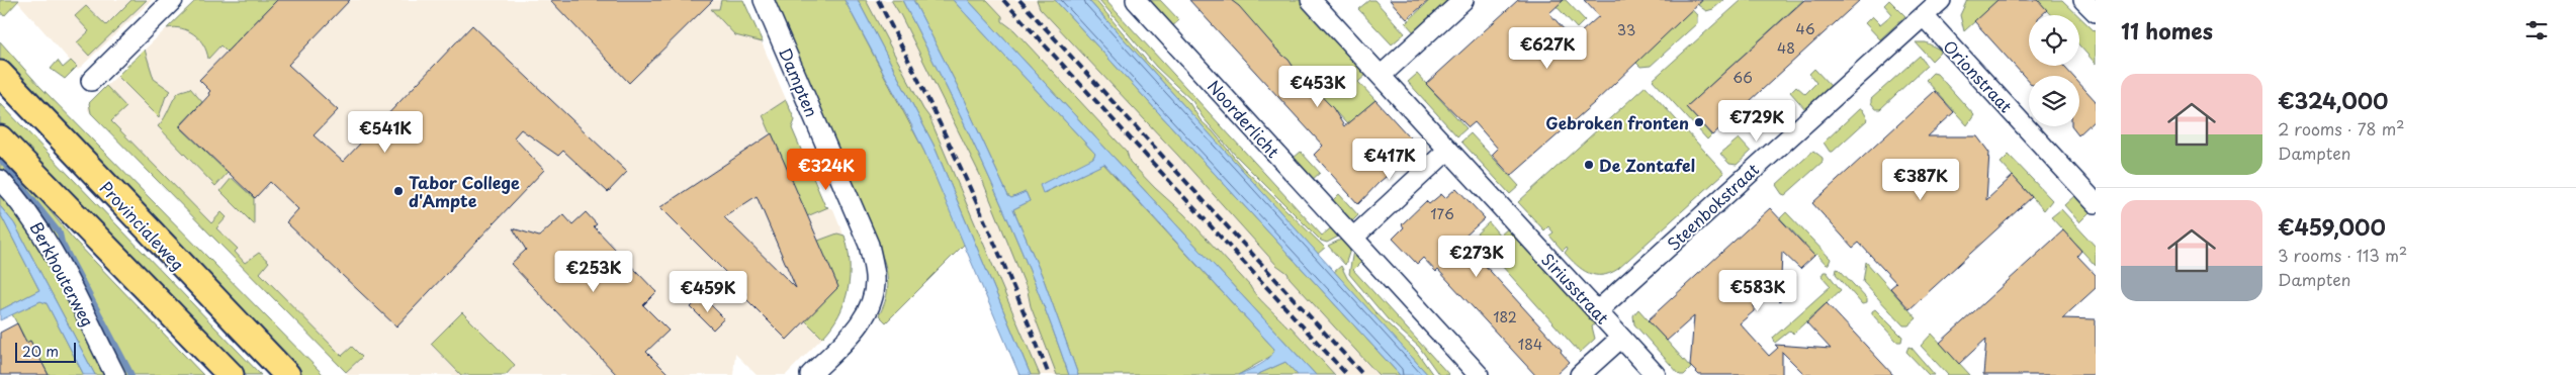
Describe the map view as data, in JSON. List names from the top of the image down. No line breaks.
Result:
{"streets":{"main road":["Provincialeweg"],"street":["Orionstraat","Dampten","Noorderlicht","Steenbokstraat","Berkhouterweg","Siriusstraat"]},"crossings":[["Orionstraat","Steenbokstraat"],["Steenbokstraat","Siriusstraat"]],"places":["Gebroken fronten","De Zontafel","Tabor College d'Ampte"],"house_numbers":["46","33","48","66","176","182","184"],"scale_bar":"20 m","page":{"heading":"11 homes","price":["€627K","€453K","€729K","€541K","€417K","€324K","€387K","€273K","€253K","€583K","€459K"],"list":[{"name":"€324,000","note":"2 rooms · 78 m² · Dampten"},{"name":"€459,000","note":"3 rooms · 113 m² · Dampten"}],"scale":"20 m"}}
